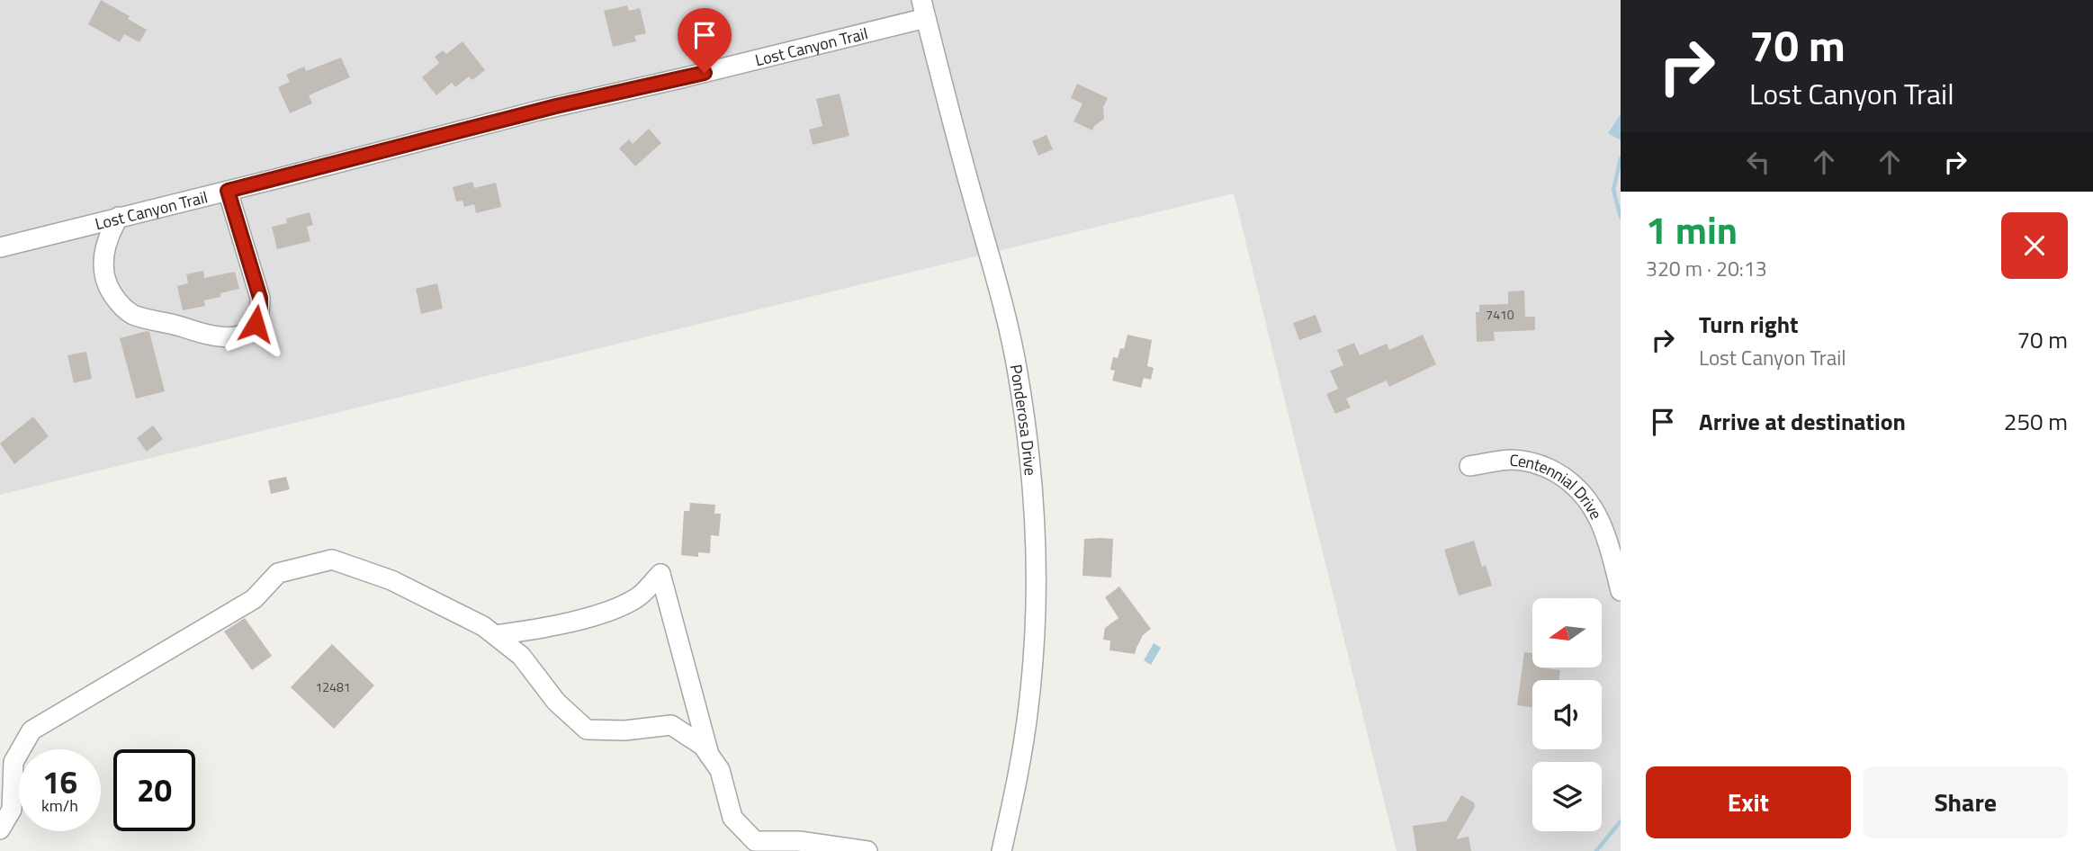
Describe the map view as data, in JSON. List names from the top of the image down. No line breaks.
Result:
{"streets":{"street":["Lost Canyon Trail","Ponderosa Drive","Centennial Drive"]},"crossings":[["Lost Canyon Trail","Ponderosa Drive"]],"house_numbers":["7410","12481"],"north":"left","page":{"turn":["70 m","Lost Canyon Trail"],"heading":["1 min","320 m · 20:13"],"list":[{"name":"Turn right","note":"Lost Canyon Trail","value":"70 m"},{"name":"Arrive at destination","value":"250 m"}],"speed":"16 km/h","limit":"20","buttons":["Exit","Share"]}}
